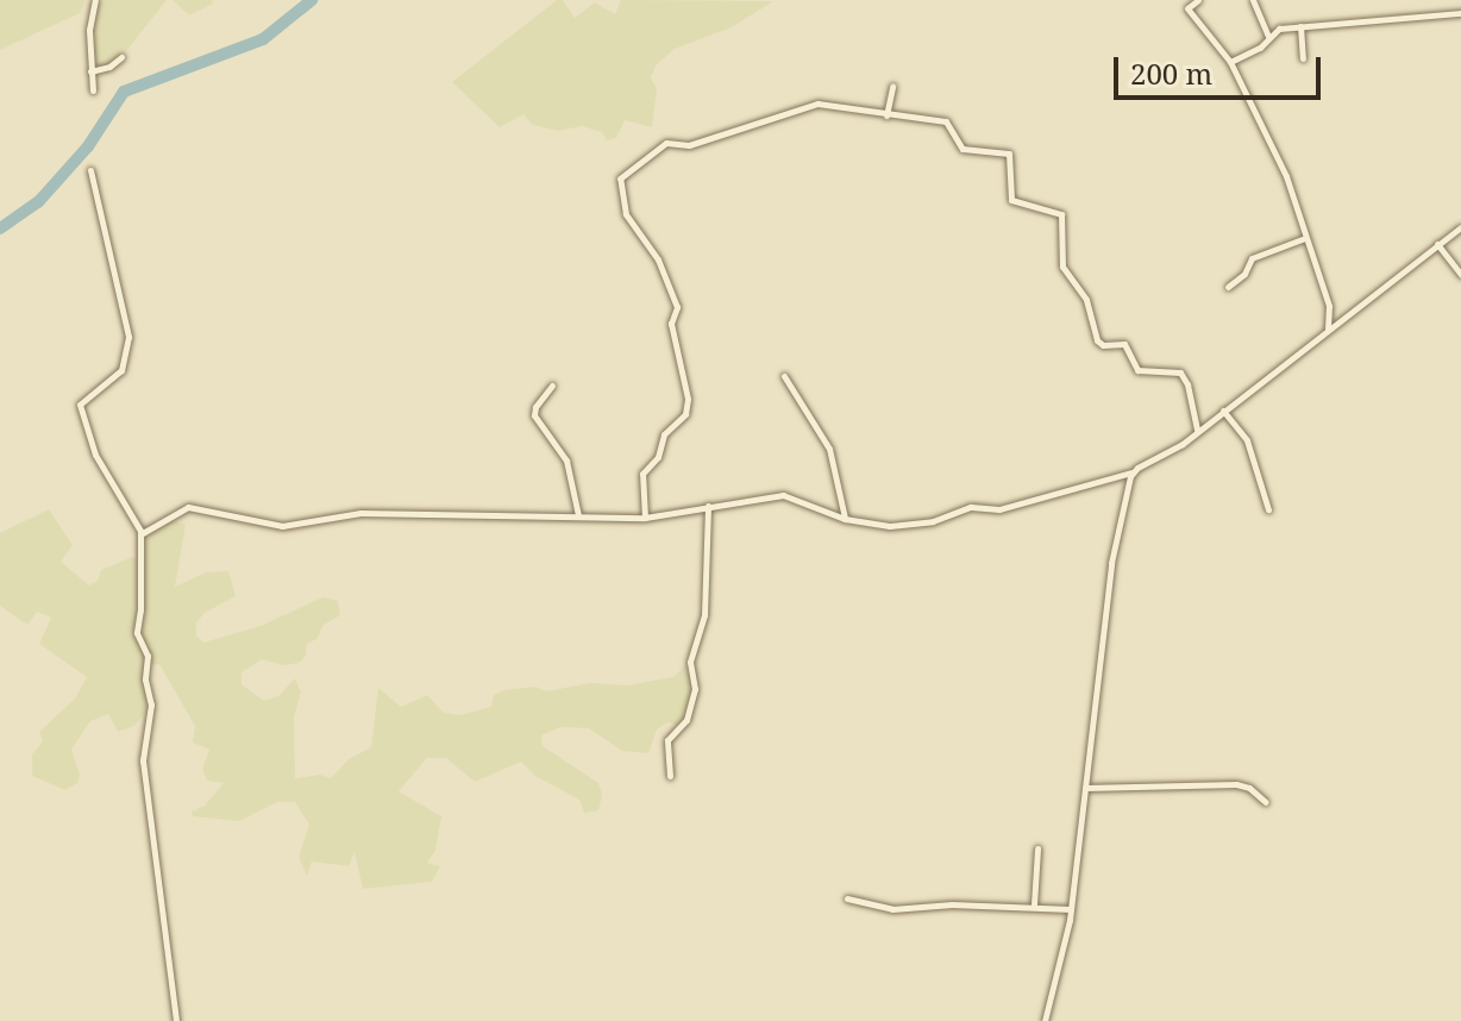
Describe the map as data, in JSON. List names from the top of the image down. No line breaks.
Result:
{"scale_bar":"200 m"}
